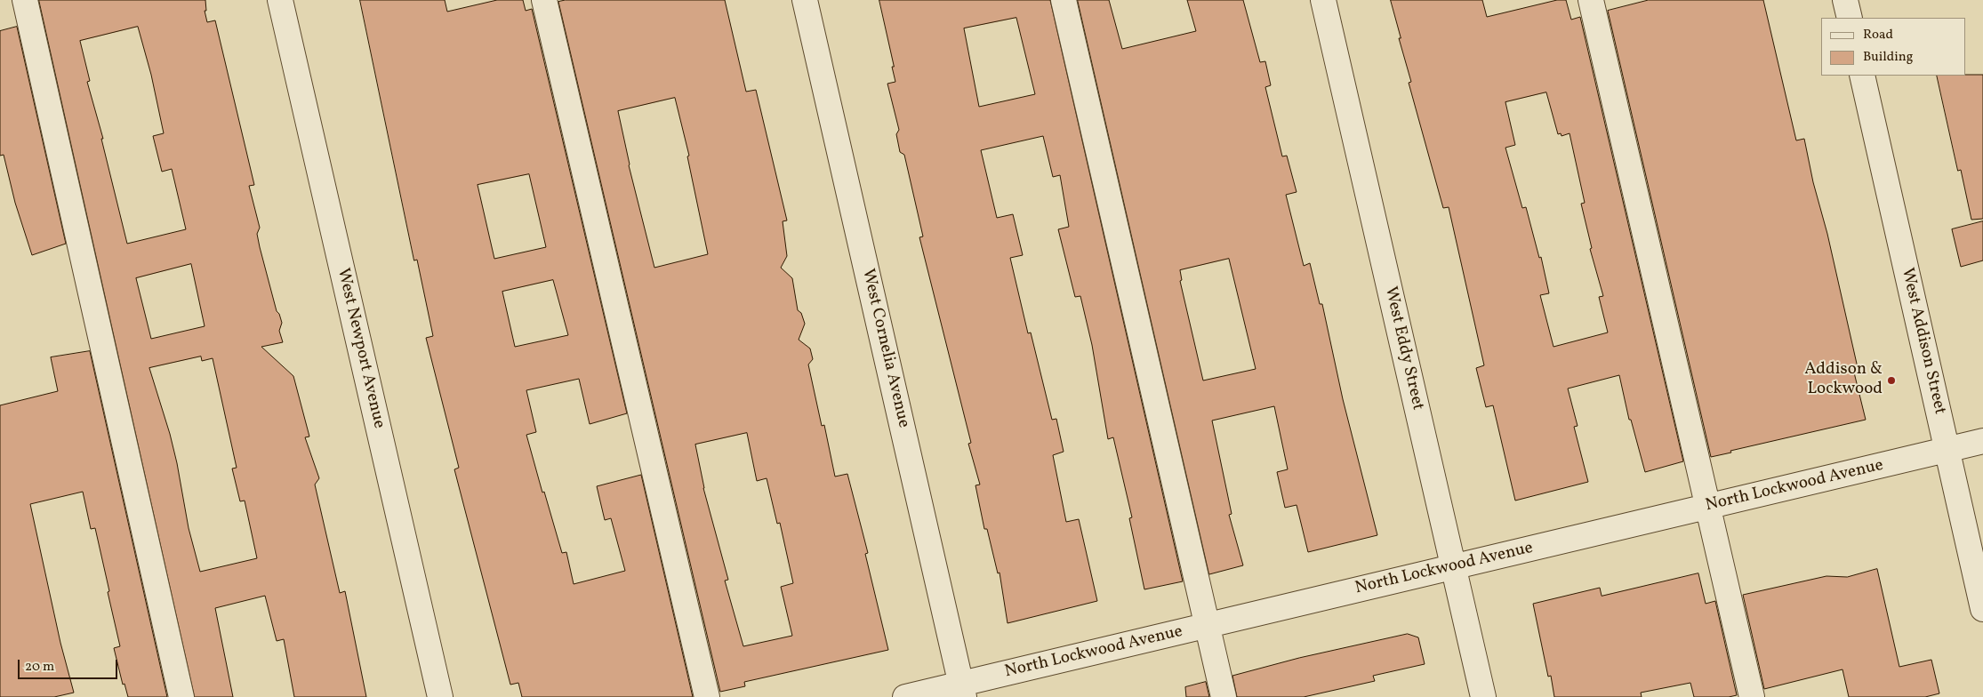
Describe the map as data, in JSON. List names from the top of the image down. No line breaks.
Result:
{"streets":{"street":["West Addison Street","West Newport Avenue","West Cornelia Avenue","West Eddy Street","North Lockwood Avenue"]},"crossings":[["West Addison Street","North Lockwood Avenue"],["West Cornelia Avenue","North Lockwood Avenue"],["West Eddy Street","North Lockwood Avenue"]],"places":["Addison & Lockwood"],"legend":["Road","Building"],"scale_bar":"20 m"}
